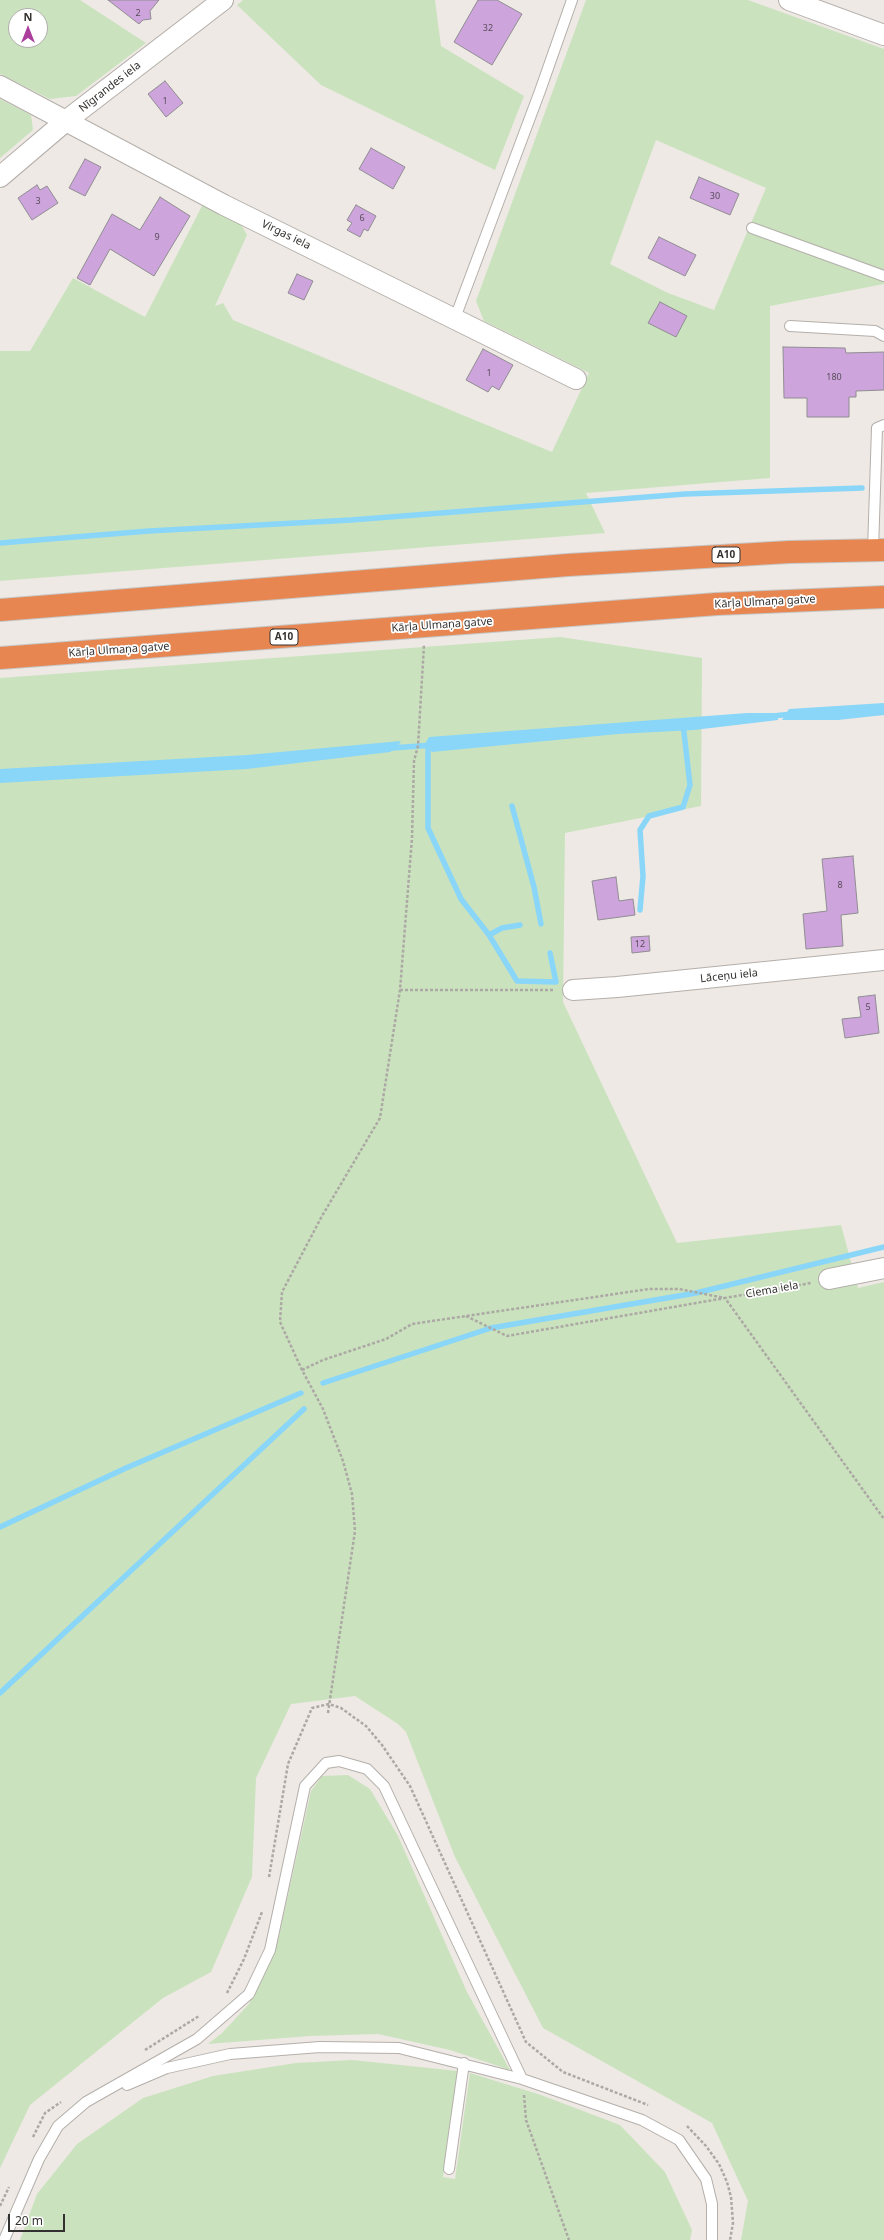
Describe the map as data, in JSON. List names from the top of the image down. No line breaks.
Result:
{"streets":{"highway":["A10","Kārļa Ulmaņa gatve"],"street":["Nīgrandes iela","Virgas iela","Lāceņu iela"],"path":["Ciema iela"]},"crossings":[["Nīgrandes iela","Virgas iela"]],"house_numbers":["2","32","1","30","3","6","9","1","180","8","12","5"],"scale_bar":"20 m","north":"top"}
